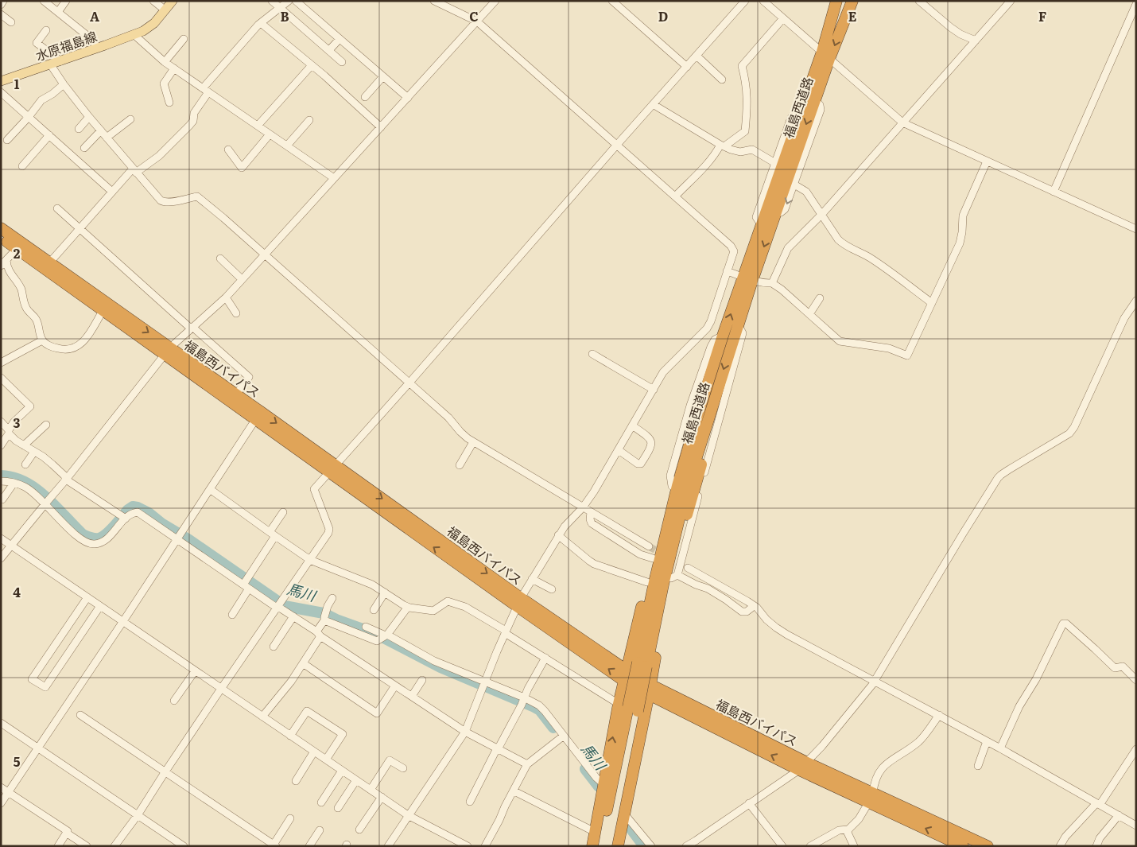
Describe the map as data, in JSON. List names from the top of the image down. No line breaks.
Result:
{"streets":{"highway":["福島西道路","福島西バイパス"],"main road":["水原福島線"]},"water":["馬川"],"grid":{"columns":["A","B","C","D","E","F"],"rows":["1","2","3","4","5"]}}
